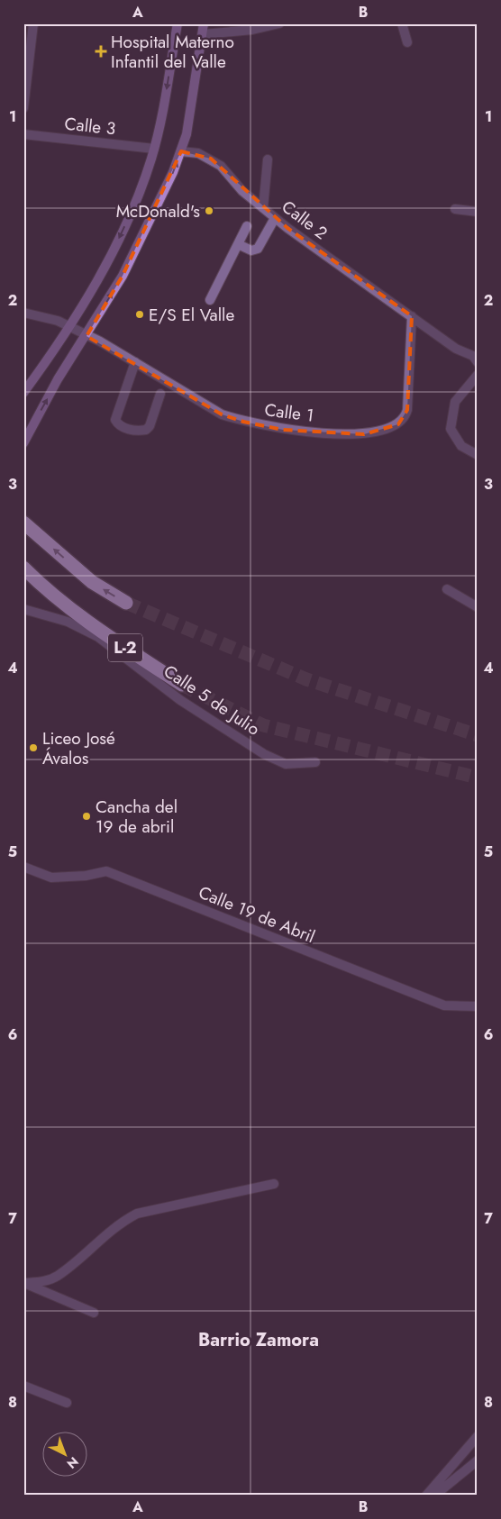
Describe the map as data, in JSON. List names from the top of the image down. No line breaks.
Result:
{"streets":{"highway":["L-2"],"street":["Calle 3","Calle 2","Calle 1","Calle 5 de Julio","Calle 19 de Abril"]},"crossings":[["Calle 2","Calle 1"]],"districts":["Barrio Zamora"],"places":{"health":["Hospital Materno Infantil del Valle"],"other":["McDonald's","E/S El Valle","Liceo José Ávalos","Cancha del 19 de abril"]},"north":"bottom right","grid":{"columns":["A","B"],"rows":["1","2","3","4","5","6","7","8"]}}
